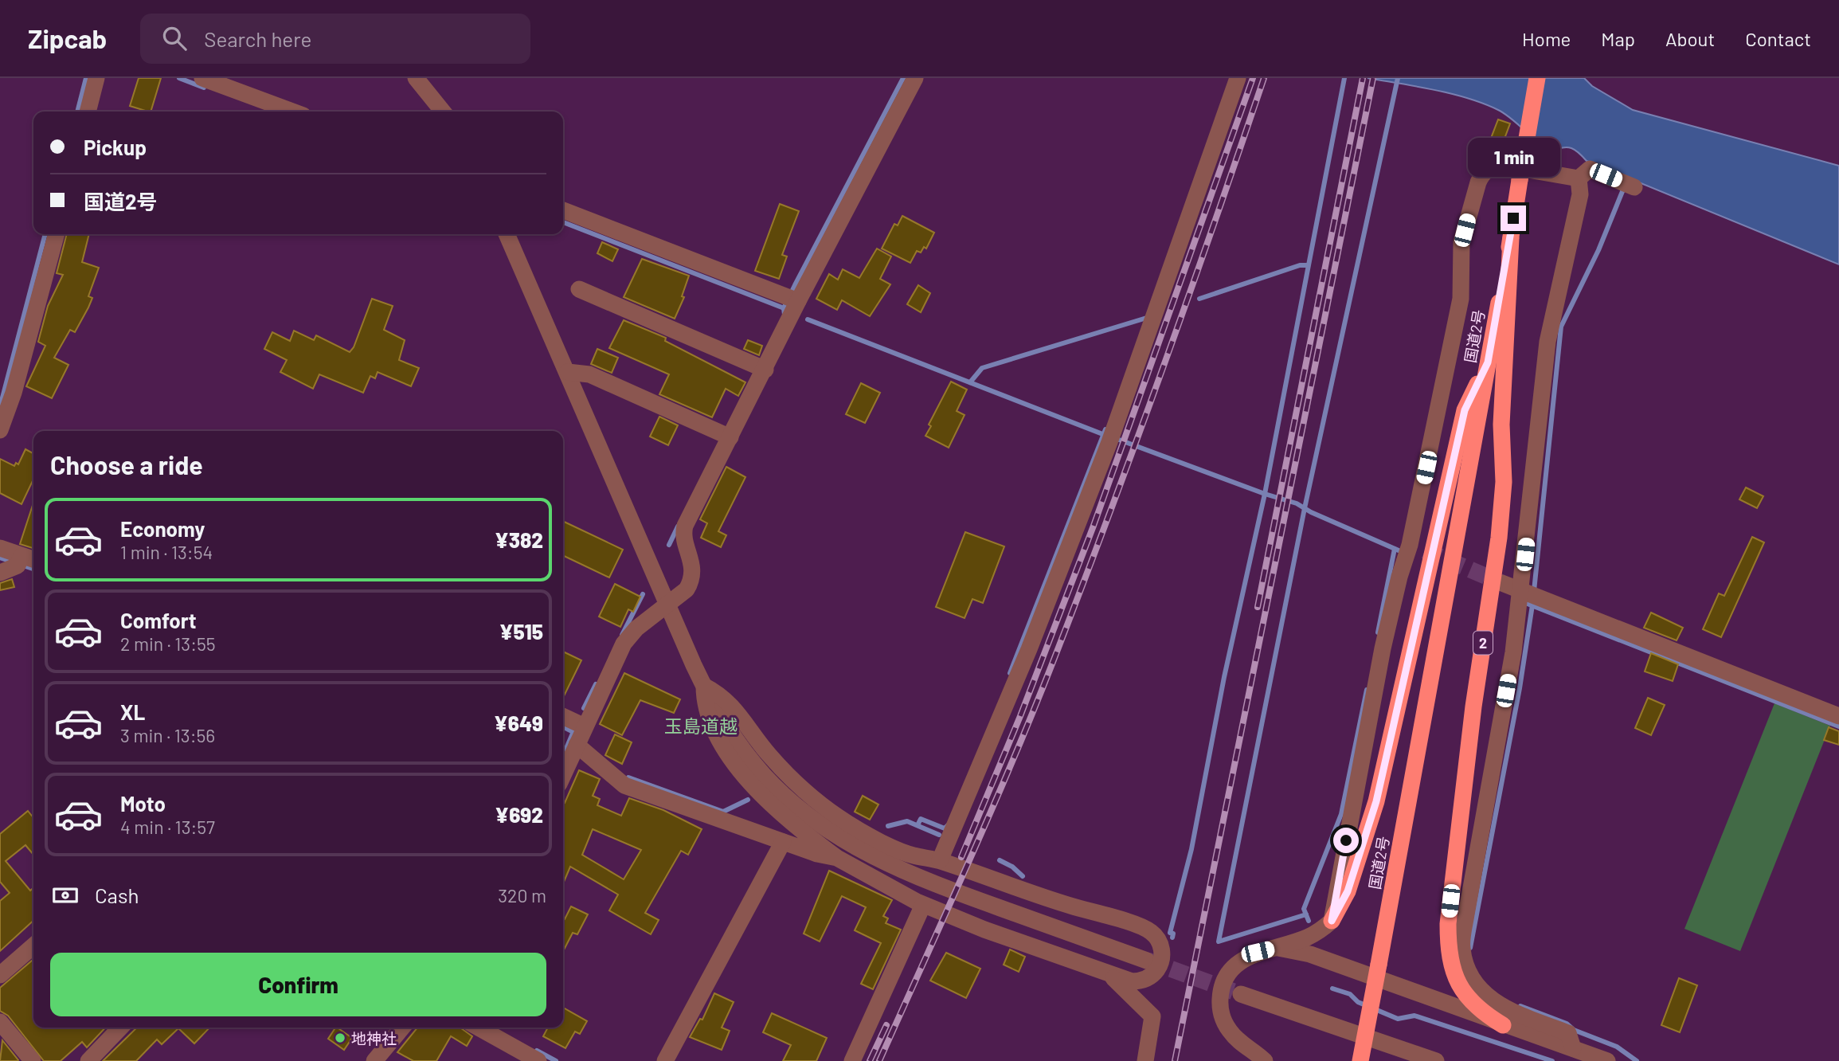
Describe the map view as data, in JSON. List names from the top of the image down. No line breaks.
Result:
{"streets":{"highway":["国道2号","2"]},"crossings":[["国道2号","2"]],"districts":["玉島道越"],"places":["地神社"],"page":{"header":"Zipcab","search":"Search here","nav":["Home","Map","About","Contact"],"banner":["Pickup","国道2号"],"bubble":"1 min","heading":"Choose a ride","list":[{"name":"Economy","note":"1 min · 13:54","value":"¥382"},{"name":"Comfort","note":"2 min · 13:55","value":"¥515"},{"name":"XL","note":"3 min · 13:56","value":"¥649"},{"name":"Moto","note":"4 min · 13:57","value":"¥692"}],"pay":["Cash","320 m"],"buttons":"Confirm"}}
